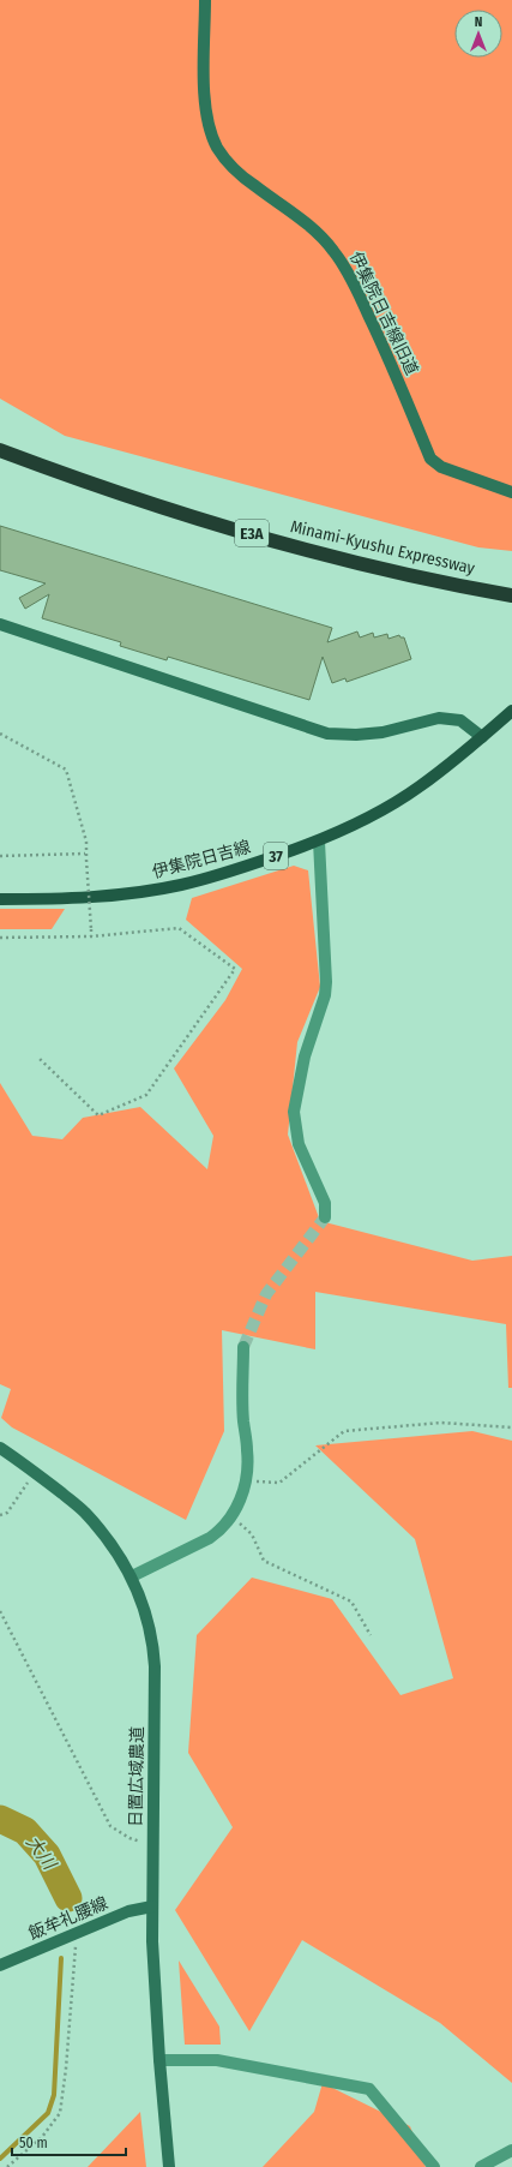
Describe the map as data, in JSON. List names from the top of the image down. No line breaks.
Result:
{"streets":{"highway":["E3A","Minami-Kyushu Expressway"],"main road":["37","伊集院日吉線"],"street":["伊集院日吉線旧道","日置広域農道","飯牟礼腰線"]},"crossings":[["日置広域農道","飯牟礼腰線"]],"water":["大川"],"scale_bar":"50 m","north":"top"}
